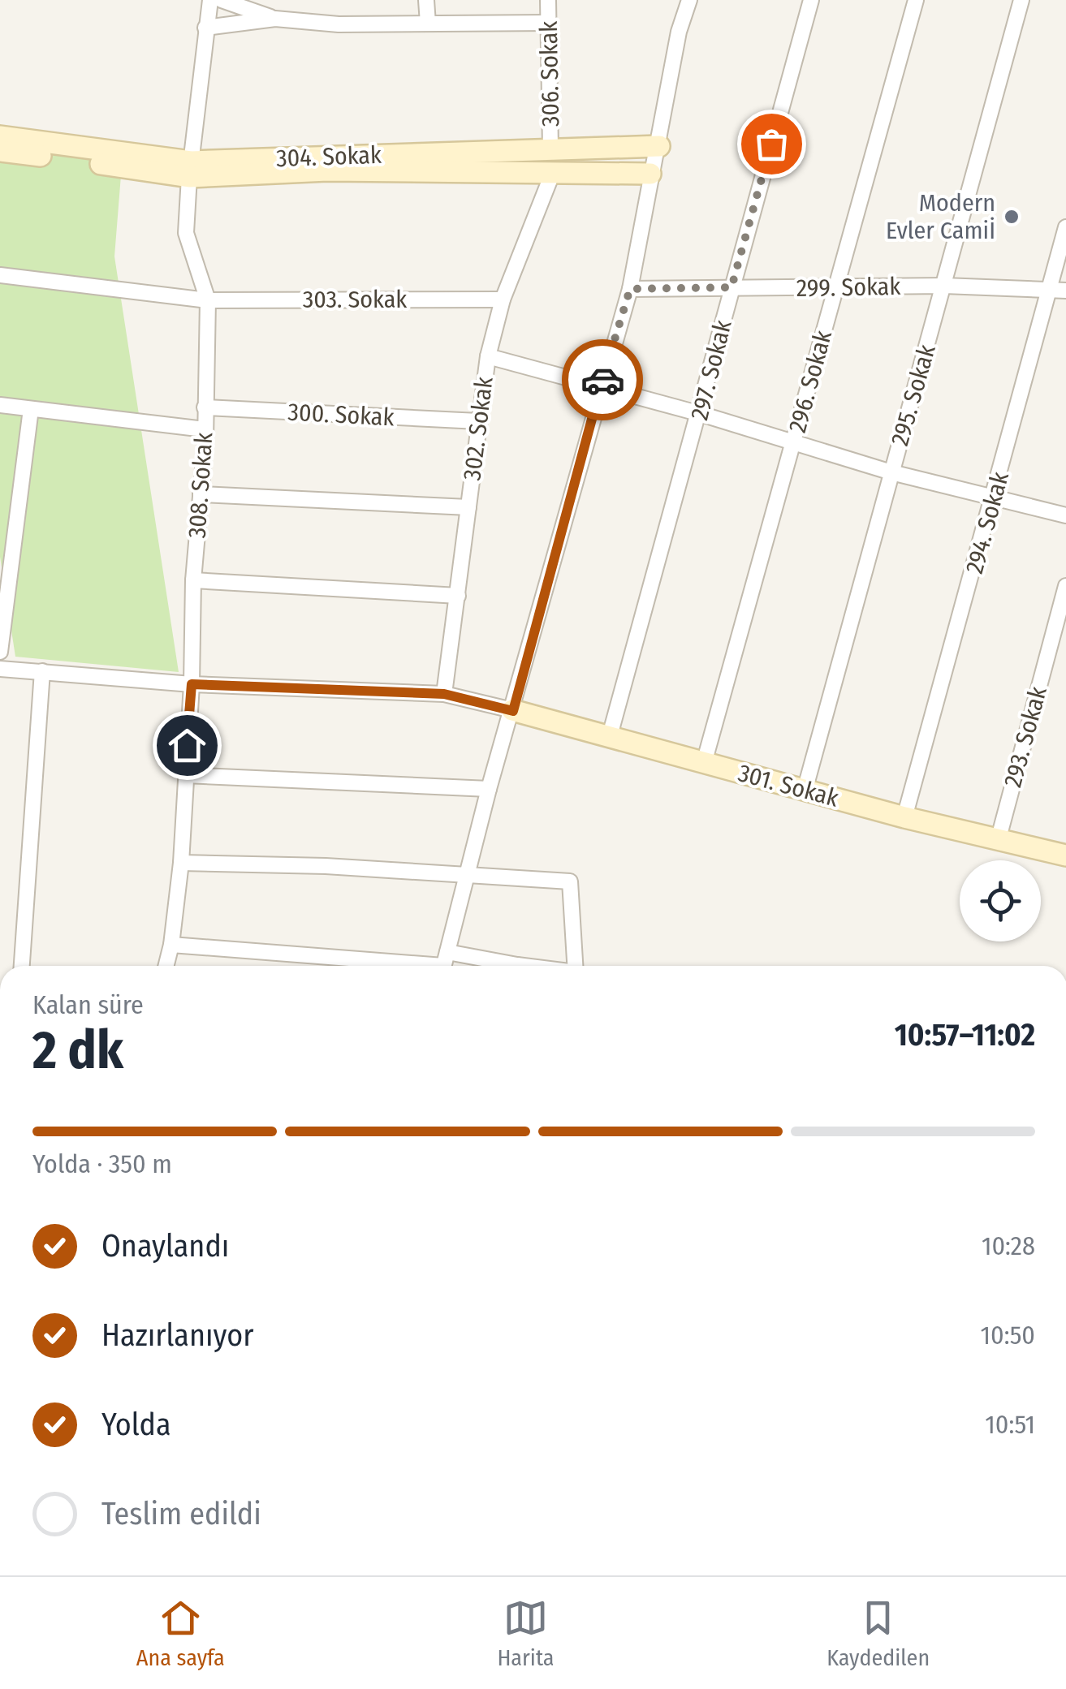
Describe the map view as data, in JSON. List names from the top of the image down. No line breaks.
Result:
{"streets":{"street":["306. Sokak","304. Sokak","299. Sokak","303. Sokak","297. Sokak","296. Sokak","295. Sokak","300. Sokak","302. Sokak","308. Sokak","294. Sokak","293. Sokak","301. Sokak"]},"crossings":[["306. Sokak","304. Sokak"],["304. Sokak","302. Sokak"],["304. Sokak","308. Sokak"],["299. Sokak","297. Sokak"],["299. Sokak","296. Sokak"],["299. Sokak","295. Sokak"],["299. Sokak","294. Sokak"],["303. Sokak","302. Sokak"],["303. Sokak","308. Sokak"],["297. Sokak","301. Sokak"],["296. Sokak","301. Sokak"],["295. Sokak","301. Sokak"],["300. Sokak","302. Sokak"],["300. Sokak","308. Sokak"],["294. Sokak","301. Sokak"],["293. Sokak","301. Sokak"]],"places":["Modern Evler Camiİ"],"page":{"heading":["2 dk","Kalan süre","10:57–11:02"],"bar":"Yolda · 350 m","list":[["Onaylandı","10:28"],["Hazırlanıyor","10:50"],["Yolda","10:51"],"Teslim edildi"],"tabs":["Ana sayfa","Harita","Kaydedilen"]}}
